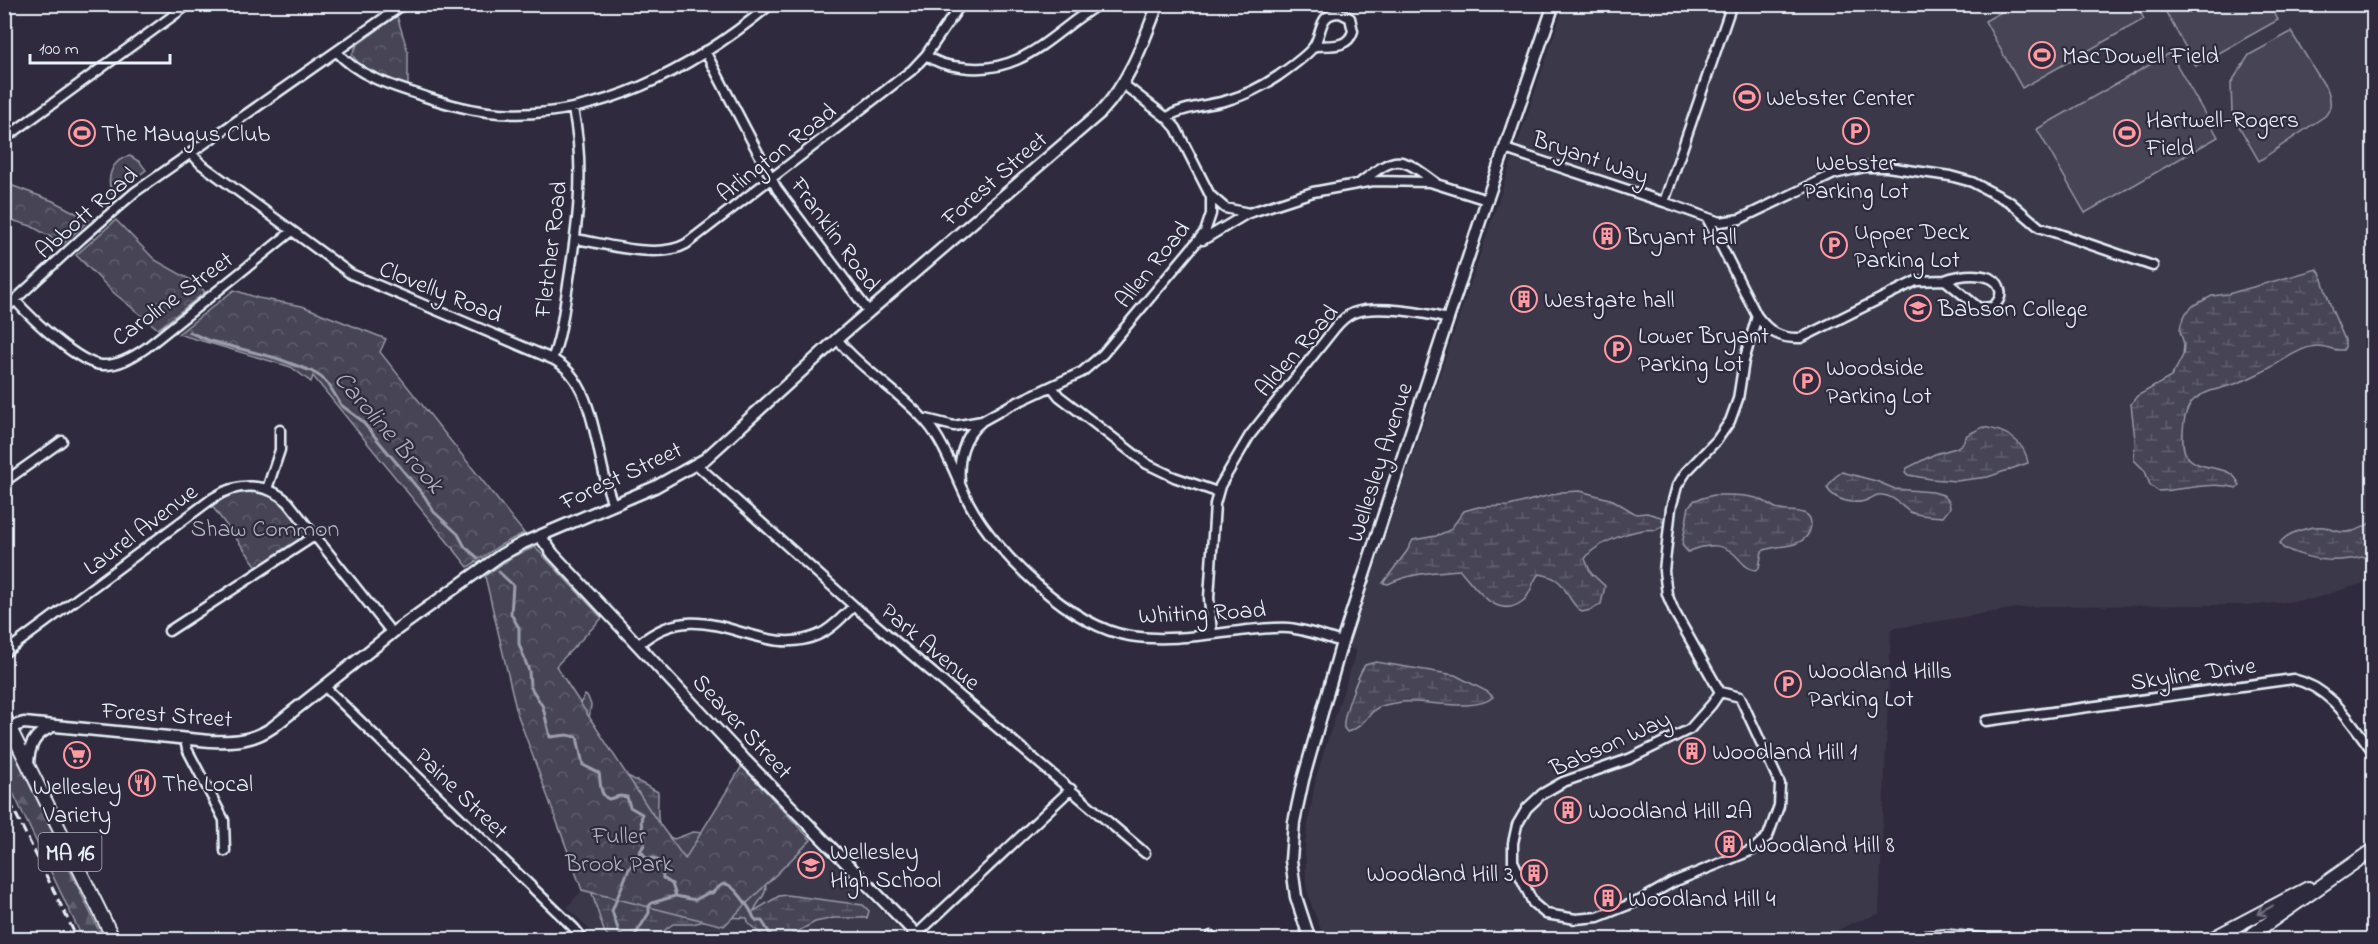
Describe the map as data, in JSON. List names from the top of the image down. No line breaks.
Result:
{"streets":{"main road":["MA 16"],"street":["Arlington Road","Bryant Way","Forest Street","Abbott Road","Franklin Road","Fletcher Road","Allen Road","Clovelly Road","Caroline Street","Alden Road","Wellesley Avenue","Laurel Avenue","Whiting Road","Park Avenue","Skyline Drive","Seaver Street","Babson Way","Paine Street"]},"crossings":[["Arlington Road","Franklin Road"],["Arlington Road","Fletcher Road"],["Bryant Way","Wellesley Avenue"],["Forest Street","Franklin Road"],["Forest Street","Clovelly Road"],["Forest Street","Whiting Road"],["Forest Street","Park Avenue"],["Forest Street","Seaver Street"],["Forest Street","Paine Street"],["Forest Street","MA 16"],["Abbott Road","Clovelly Road"],["Abbott Road","Caroline Street"],["Fletcher Road","Clovelly Road"],["Allen Road","Whiting Road"],["Clovelly Road","Caroline Street"],["Alden Road","Wellesley Avenue"],["Alden Road","Whiting Road"],["Wellesley Avenue","Whiting Road"]],"water":["Caroline Brook"],"parks":["Shaw Common","Fuller Brook Park"],"places":{"sports":["MacDowell Field","Webster Center","The Maugus Club","Hartwell-Rogers Field"],"parking":["Webster Parking Lot","Upper Deck Parking Lot","Lower Bryant Parking Lot","Woodside Parking Lot","Woodland Hills Parking Lot"],"building":["Bryant Hall","Westgate hall","Woodland Hill 1","Woodland Hill 2A","Woodland Hill 8","Woodland Hill 3","Woodland Hill 4"],"school or university":["Babson College","Wellesley High School"],"supermarket":["Wellesley Variety"],"restaurant":["The Local"]},"scale_bar":"100 m"}
